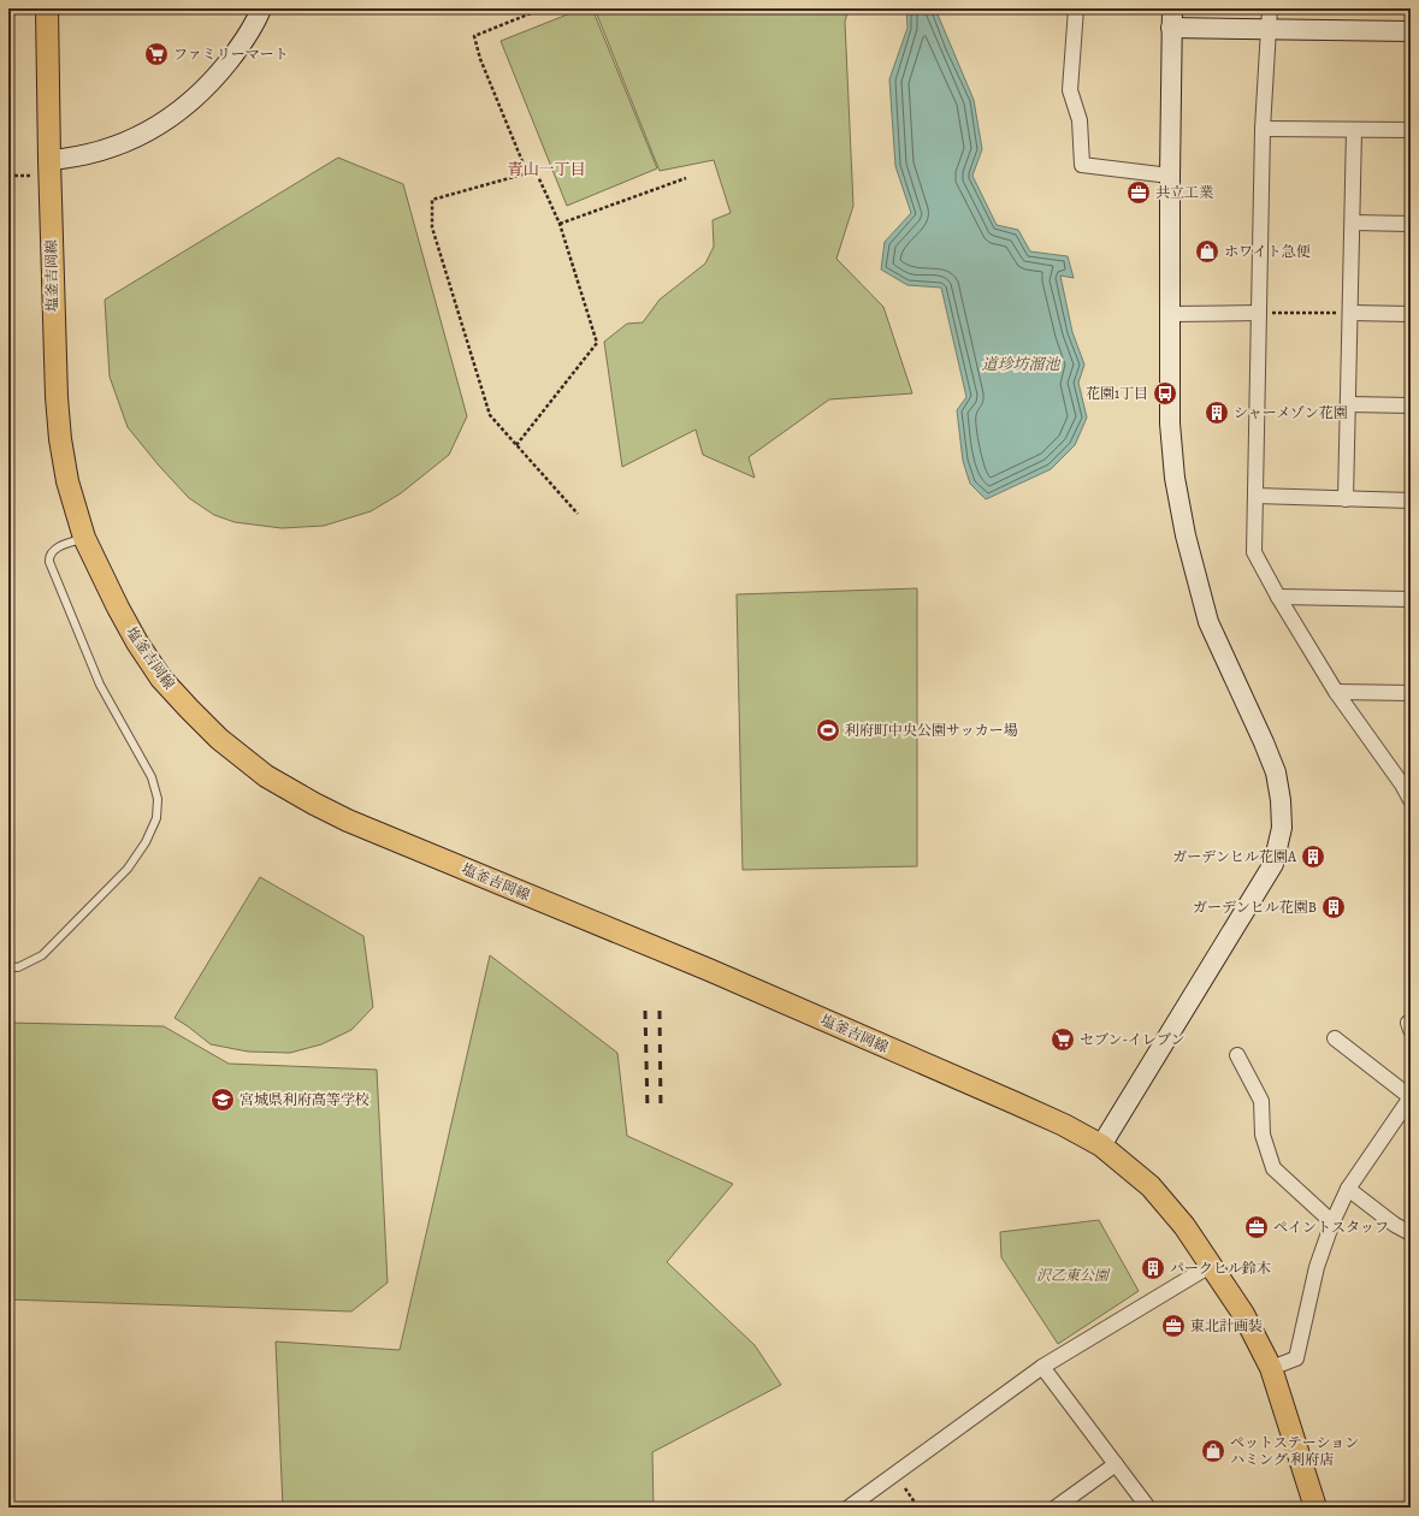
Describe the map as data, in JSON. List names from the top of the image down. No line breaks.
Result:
{"streets":{"main road":["塩釜吉岡線"]},"districts":["青山一丁目"],"water":["道珍坊溜池"],"parks":["沢乙東公園"],"places":{"supermarket":["ファミリーマート","セブン-イレブン"],"office":["共立工業","ペイントスタッフ","東北計画装"],"shop":["ホワイト急便","ペットステーション ハミング 利府店"],"bus stop":["花園1丁目"],"building":["シャーメゾン花園","ガーデンヒル花園A","ガーデンヒル花園B","パークヒル鈴木"],"sports":["利府町中央公園サッカー場"],"school or university":["宮城県利府高等学校"]}}
